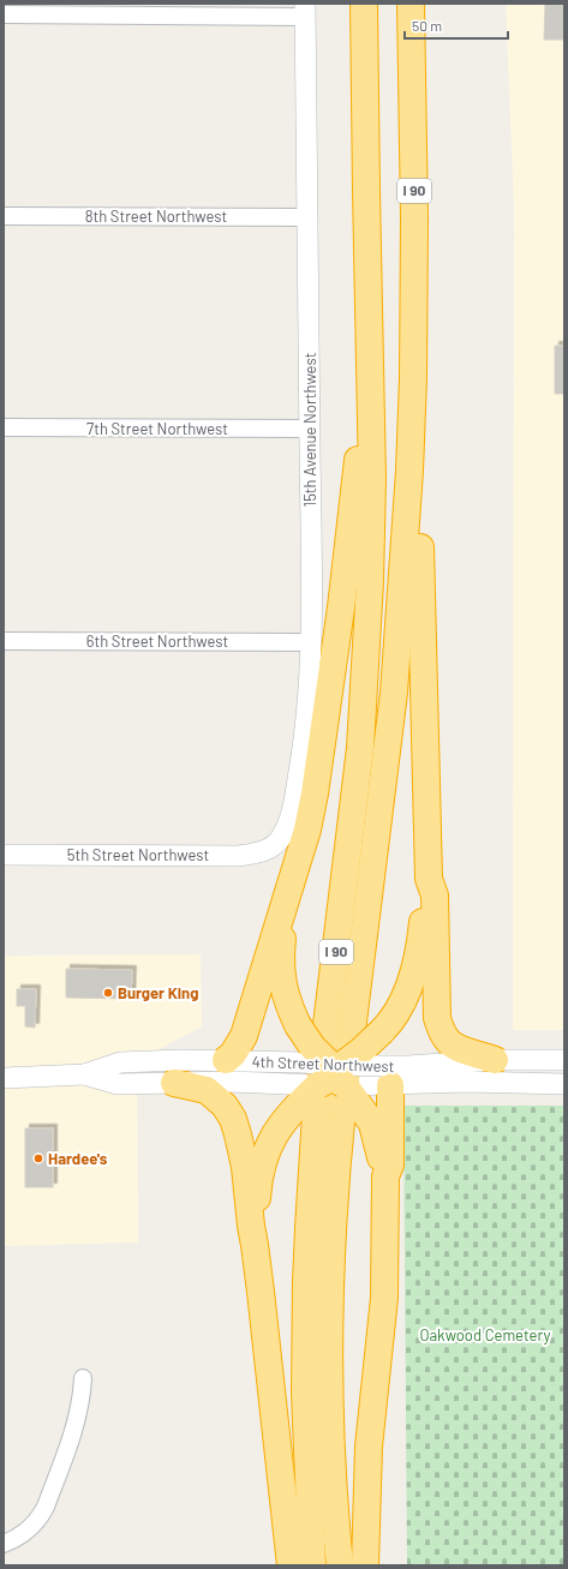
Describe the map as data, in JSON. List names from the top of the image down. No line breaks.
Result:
{"streets":{"highway":["I 90"],"street":["8th Street Northwest","7th Street Northwest","15th Avenue Northwest","6th Street Northwest","5th Street Northwest","4th Street Northwest"]},"crossings":[["8th Street Northwest","15th Avenue Northwest"],["7th Street Northwest","15th Avenue Northwest"],["15th Avenue Northwest","6th Street Northwest"],["15th Avenue Northwest","5th Street Northwest"]],"parks":["Oakwood Cemetery"],"places":["Burger King","Hardee's"],"scale_bar":"50 m"}
